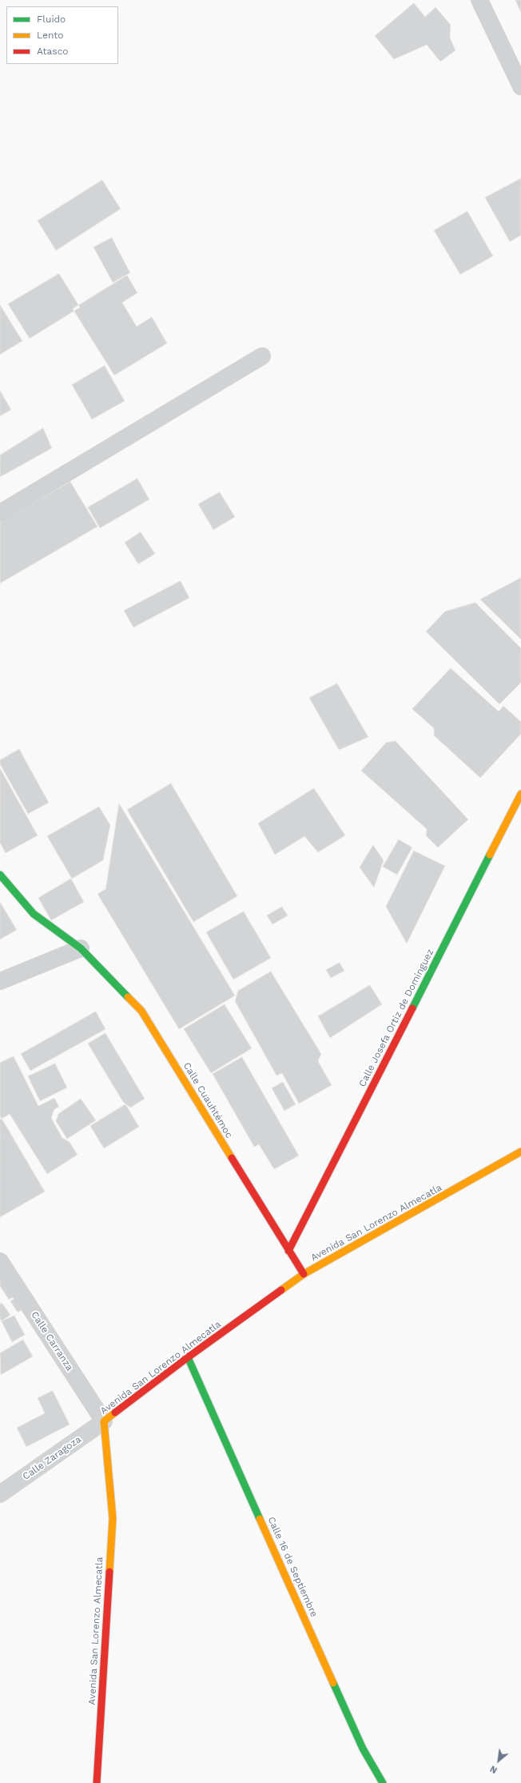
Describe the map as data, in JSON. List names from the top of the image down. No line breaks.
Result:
{"streets":{"street":["Calle Josefa Ortiz de Domínguez","Calle Cuauhtémoc","Avenida San Lorenzo Almecatla","Calle Carranza","Calle Zaragoza","Calle 16 de Septiembre"]},"crossings":[["Calle Josefa Ortiz de Domínguez","Calle Cuauhtémoc"],["Calle Cuauhtémoc","Avenida San Lorenzo Almecatla"],["Avenida San Lorenzo Almecatla","Calle Carranza"],["Avenida San Lorenzo Almecatla","Calle Zaragoza"],["Avenida San Lorenzo Almecatla","Calle 16 de Septiembre"],["Calle Carranza","Calle Zaragoza"]],"legend":["Fluido","Lento","Atasco"],"north":"bottom left"}
